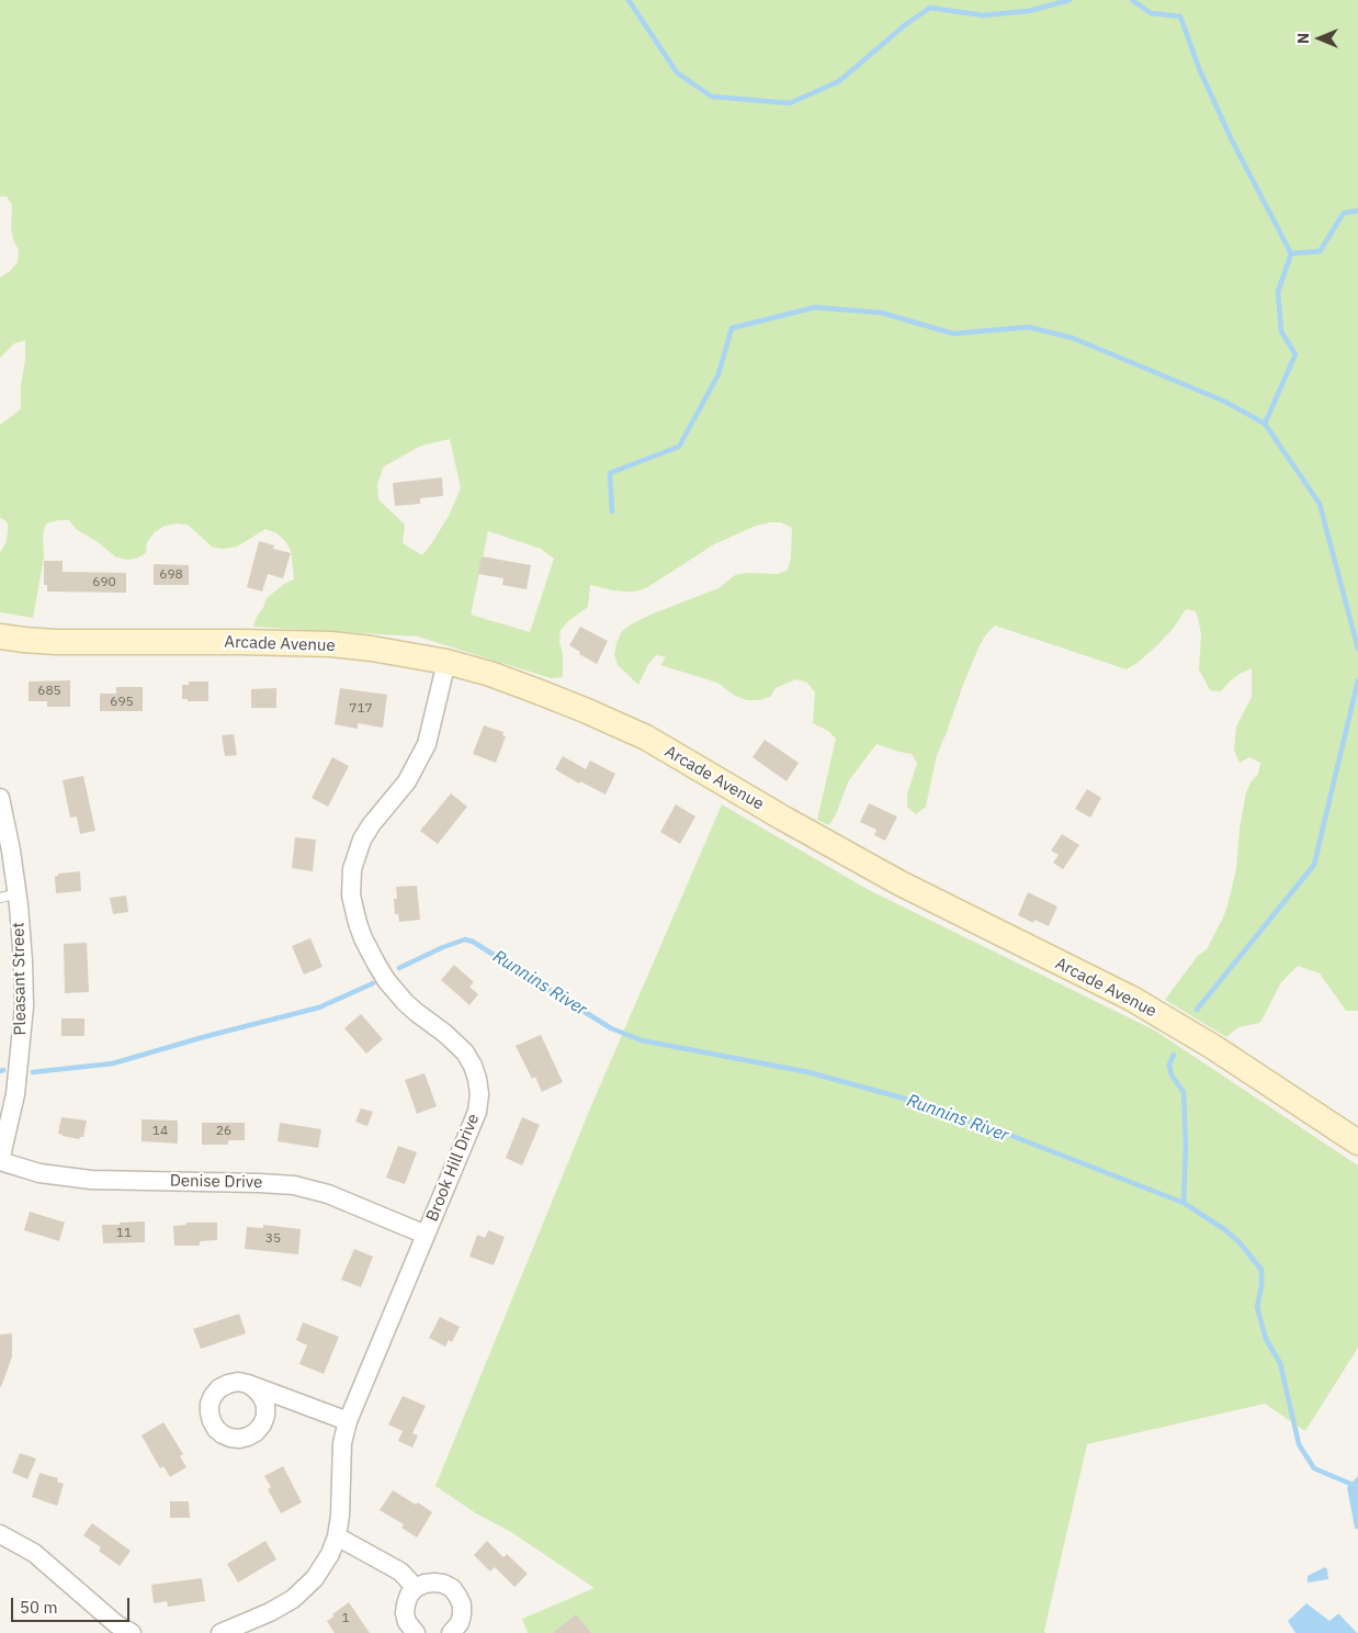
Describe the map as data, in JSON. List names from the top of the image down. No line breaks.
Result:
{"streets":{"main road":["Arcade Avenue"],"street":["Pleasant Street","Brook Hill Drive","Denise Drive"]},"crossings":[["Arcade Avenue","Brook Hill Drive"],["Pleasant Street","Denise Drive"],["Brook Hill Drive","Denise Drive"]],"water":["Runnins River"],"house_numbers":["698","690","685","695","717","14","26","11","35","1"],"scale_bar":"50 m","north":"left"}
